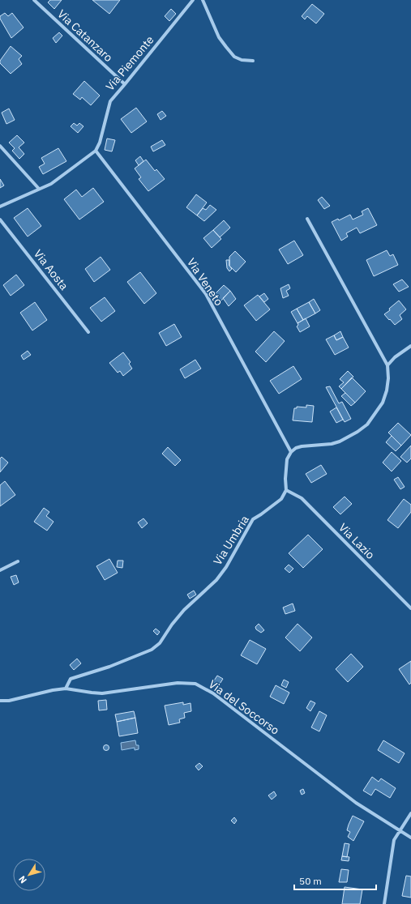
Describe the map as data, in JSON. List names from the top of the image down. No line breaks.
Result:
{"streets":{"street":["Via Catanzaro","Via Piemonte","Via Aosta","Via Veneto","Via Umbria","Via Lazio","Via del Soccorso"]},"crossings":[["Via Catanzaro","Via Piemonte"],["Via Piemonte","Via Veneto"],["Via Umbria","Via Lazio"],["Via Umbria","Via del Soccorso"]],"scale_bar":"50 m","north":"bottom left"}
